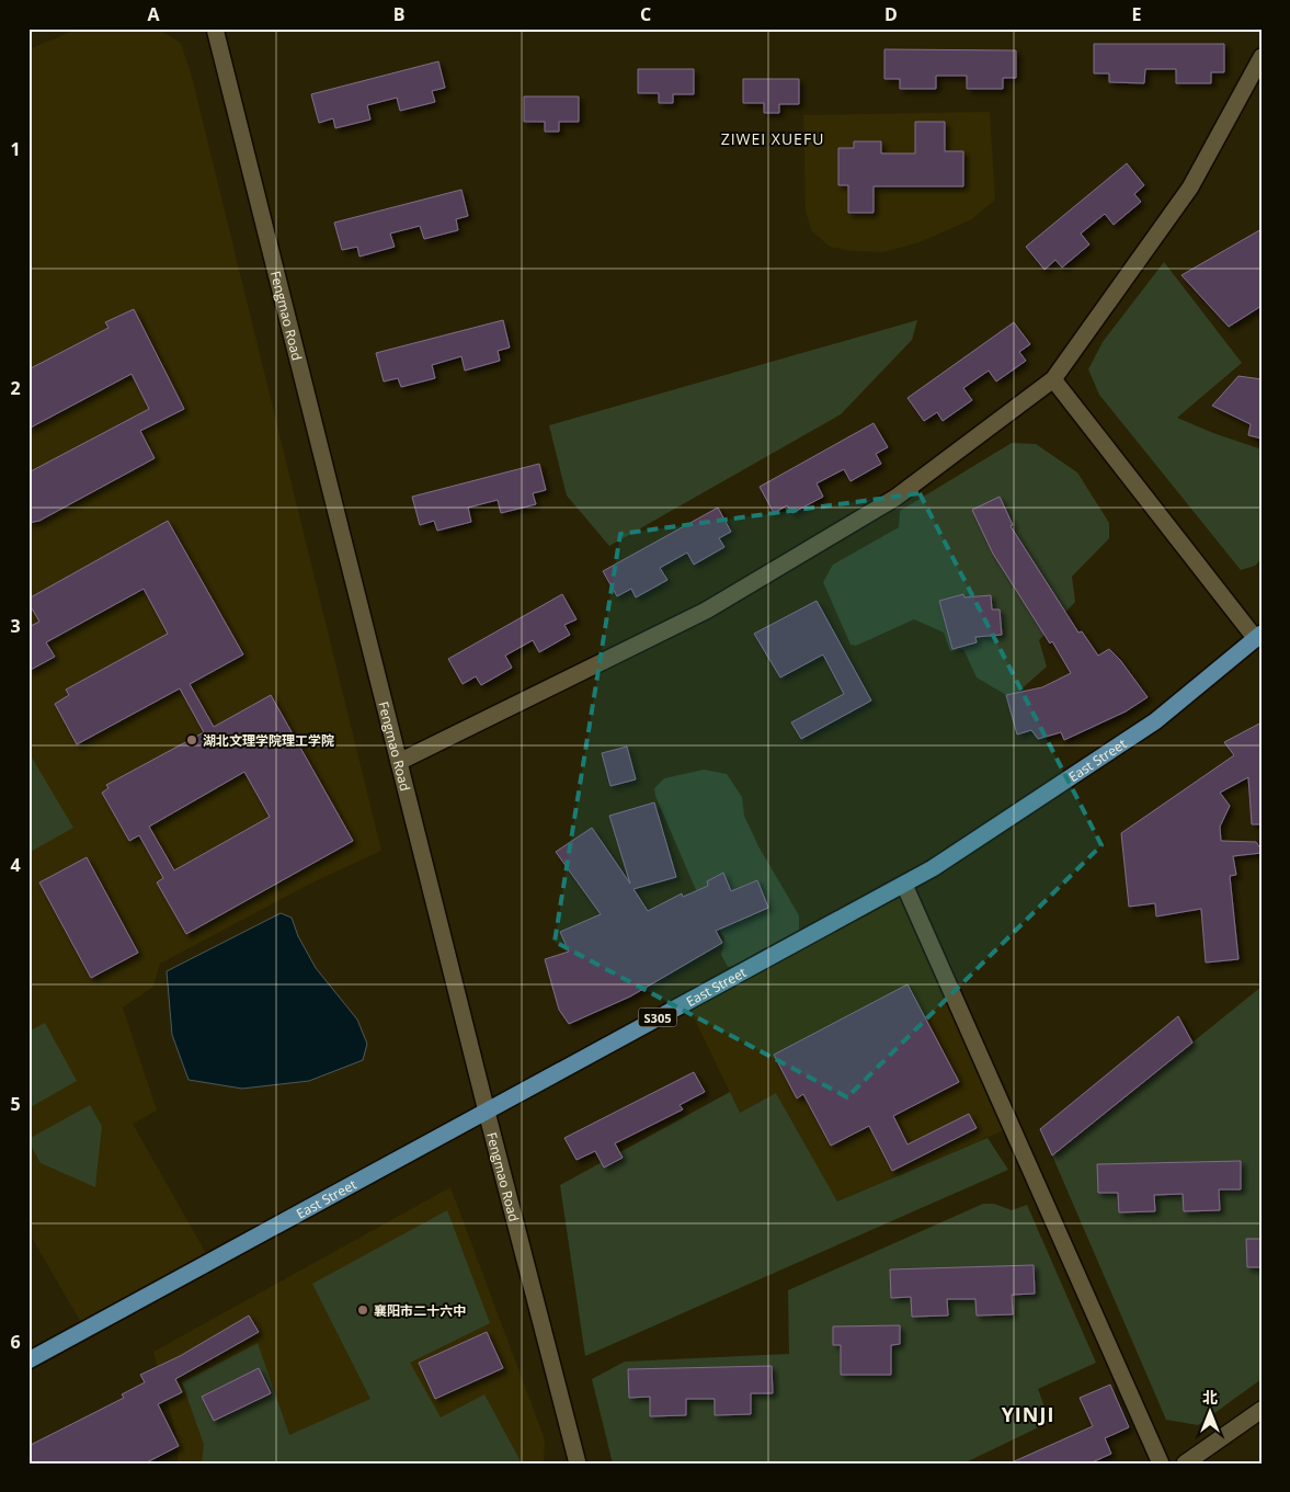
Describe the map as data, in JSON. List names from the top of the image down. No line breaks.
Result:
{"streets":{"main road":["East Street","S305"],"street":["Fengmao Road"]},"crossings":[["Fengmao Road","East Street"]],"districts":["ZIWEI XUEFU","YINJI"],"places":["湖北文理学院理工学院","襄阳市二十六中"],"north":"top","grid":{"columns":["A","B","C","D","E"],"rows":["1","2","3","4","5","6"]}}
